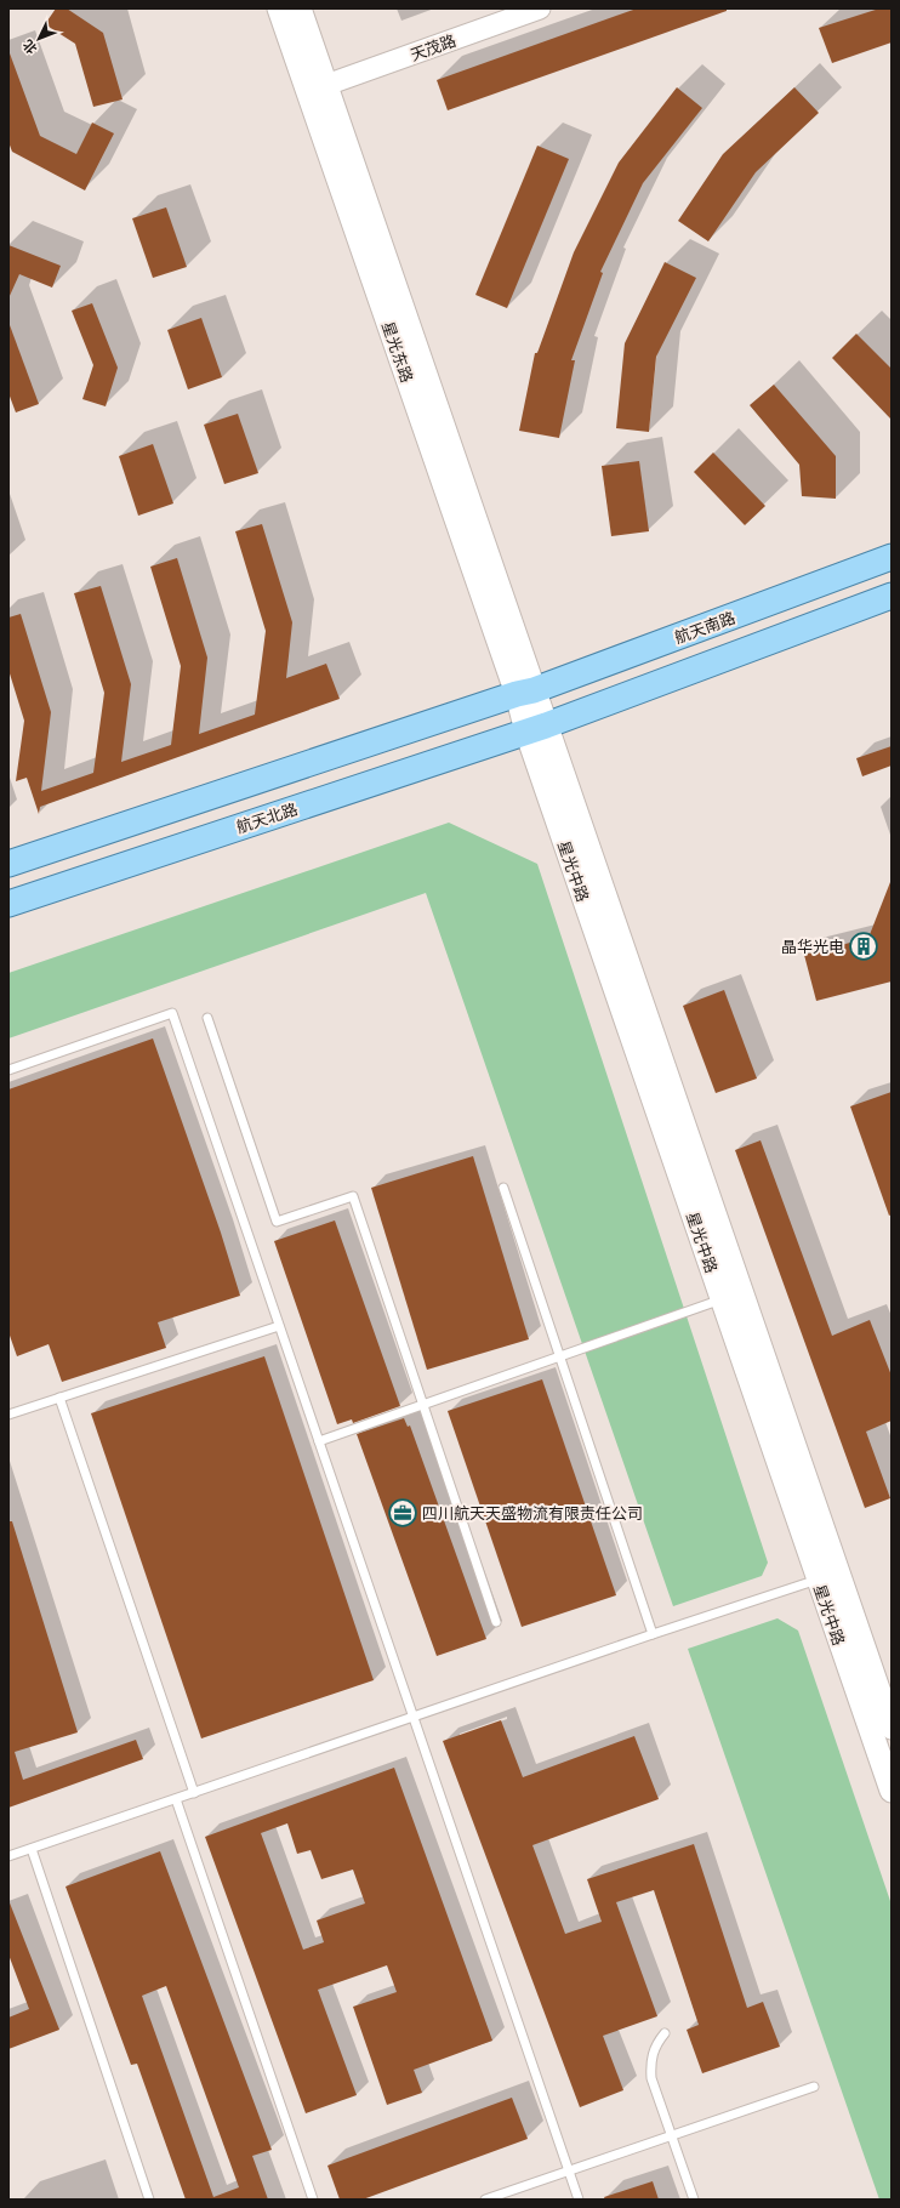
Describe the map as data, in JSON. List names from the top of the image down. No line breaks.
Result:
{"streets":{"main road":["星光东路","航天南路","航天北路","星光中路"],"street":["天茂路"]},"crossings":[["天茂路","星光东路"],["星光东路","航天南路"],["星光东路","星光中路"],["航天南路","星光中路"],["航天北路","星光中路"]],"places":{"building":["晶华光电"],"office":["四川航天天盛物流有限责任公司"]},"north":"bottom left"}
